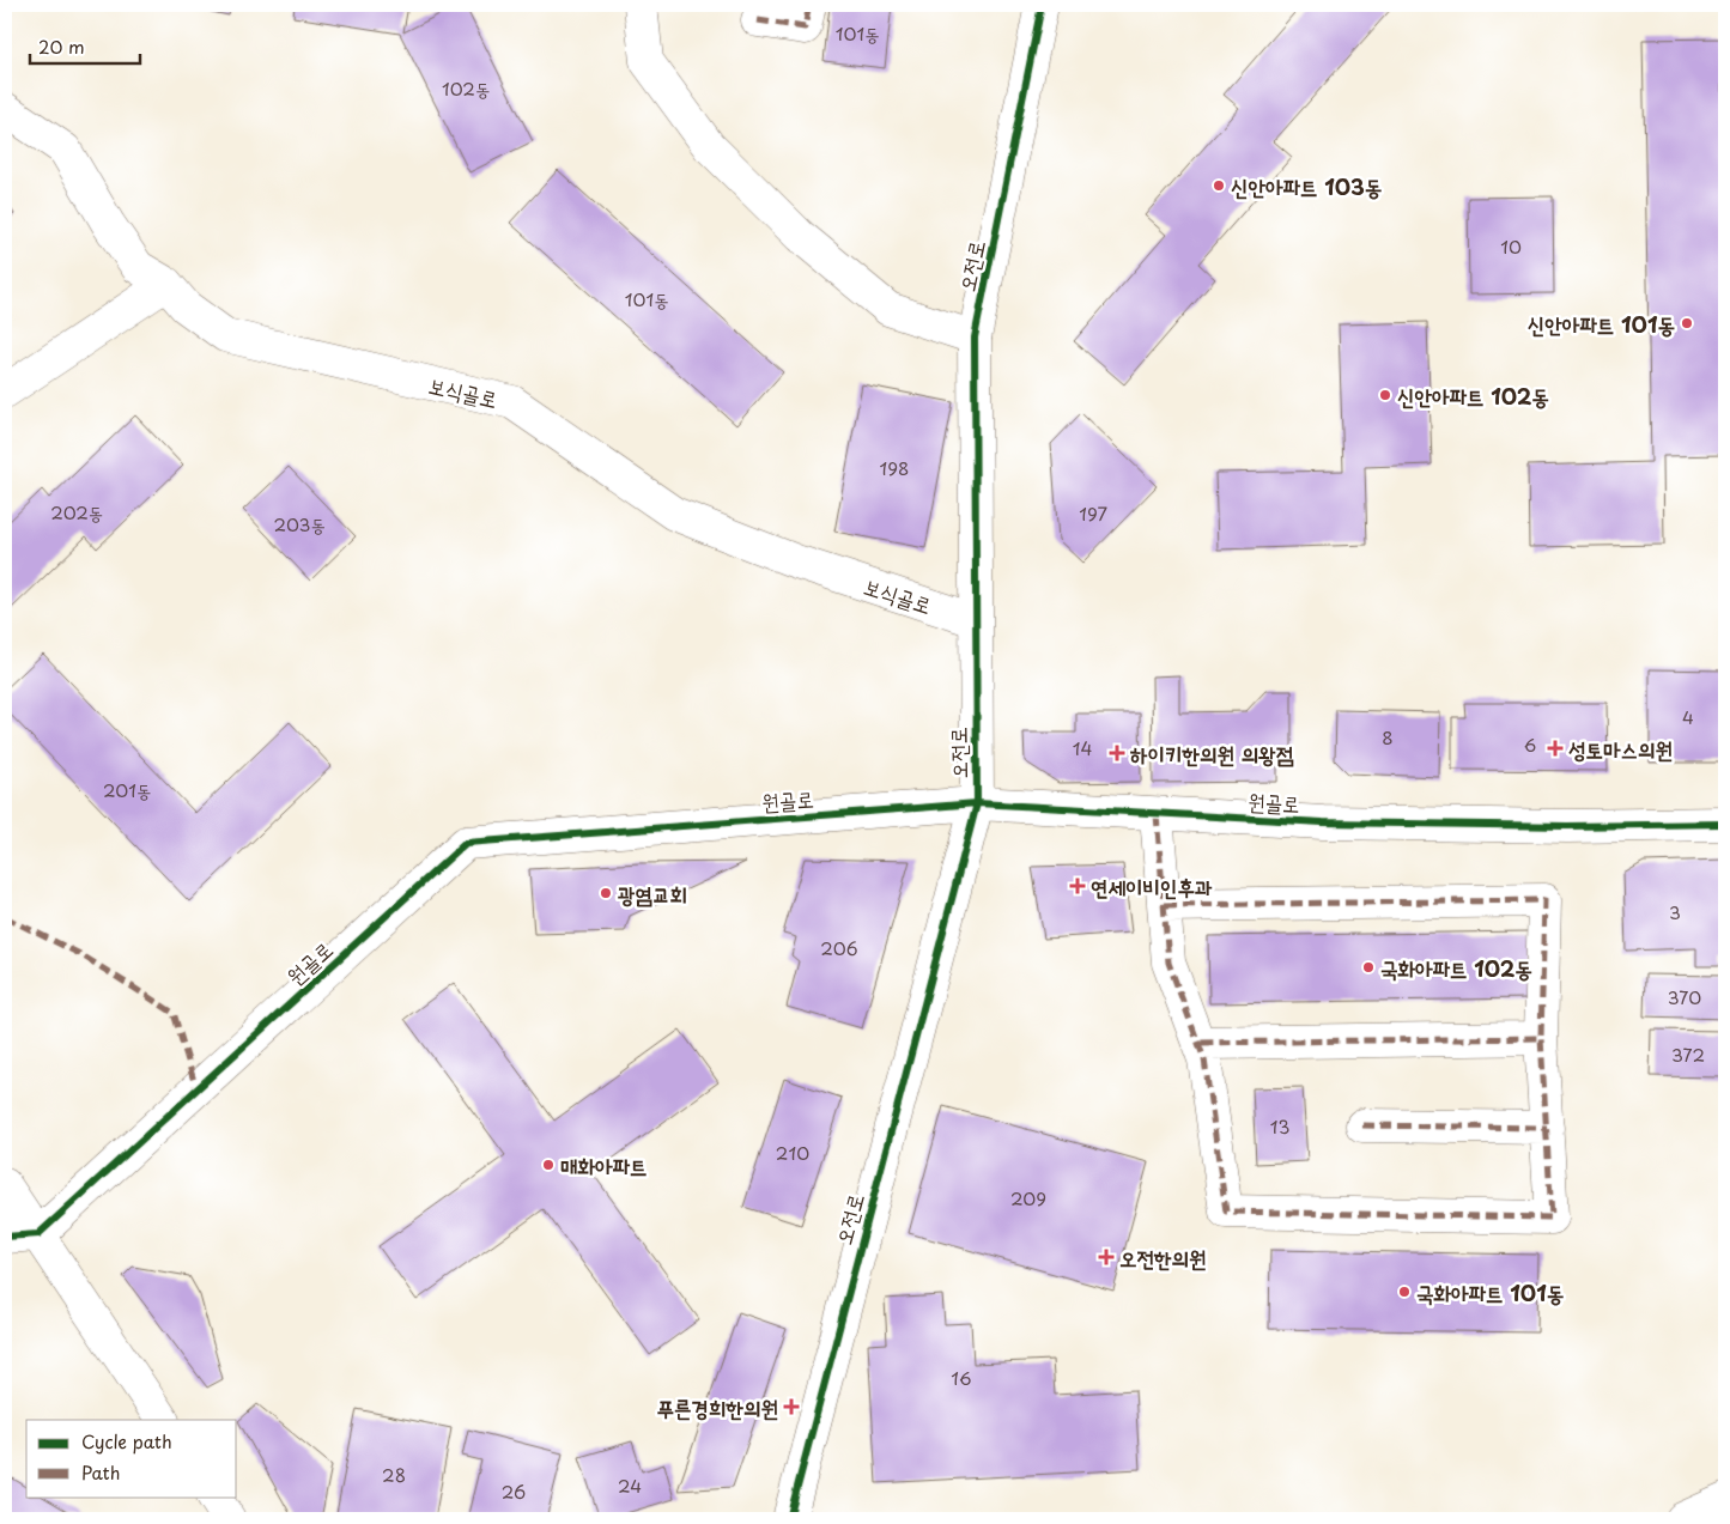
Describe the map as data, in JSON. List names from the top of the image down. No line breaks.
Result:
{"streets":{"street":["오전로","보식골로","원골로"]},"crossings":[["오전로","보식골로"],["오전로","원골로"]],"places":{"other":["신안아파트 103동","신안아파트 101동","신안아파트 102동","광염교회","국화아파트 102동","매화아파트","국화아파트 101동"],"health":["성토마스의원","하이키한의원 의왕점","연세이비인후과","오전한의원","푸른경희한의원"]},"house_numbers":["101동","102동","10","101동","198","202동","197","203동","4","8","6","14","201동","3","206","370","372","13","210","209","16","28","24","26"],"legend":["Cycle path","Path"],"scale_bar":"20 m"}
